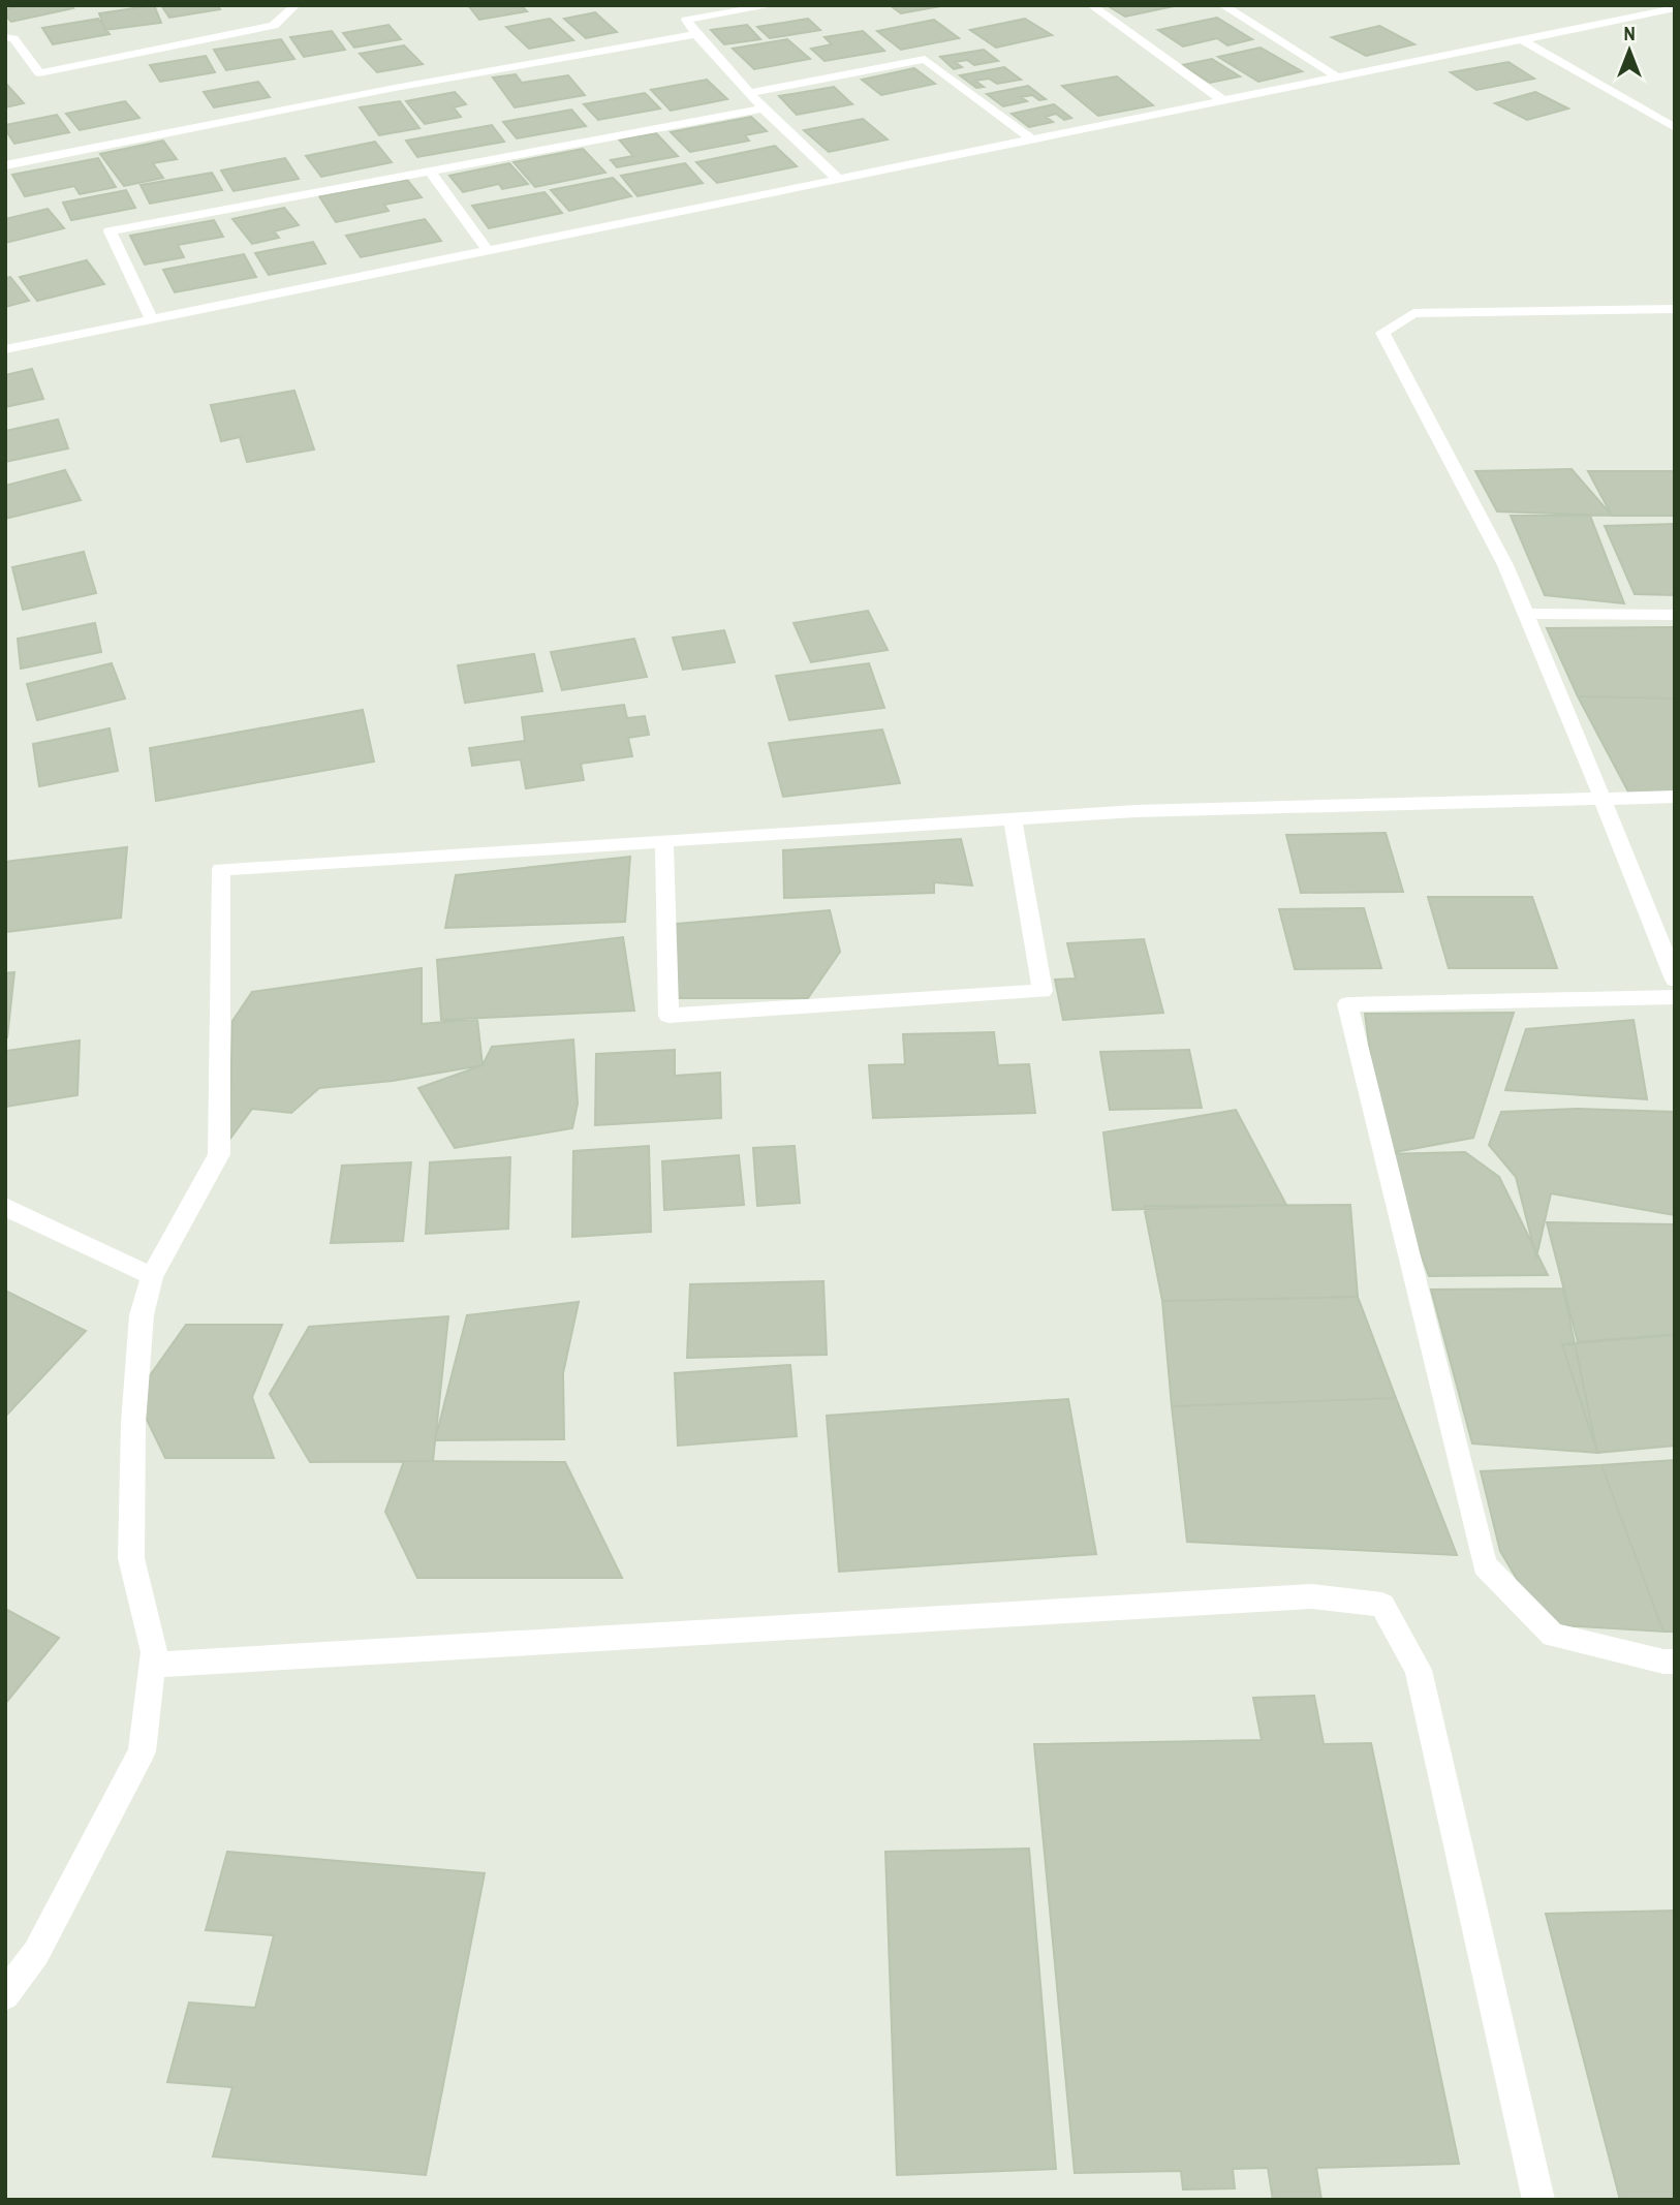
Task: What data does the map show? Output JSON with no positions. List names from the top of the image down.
{
  "north": "top"
}
